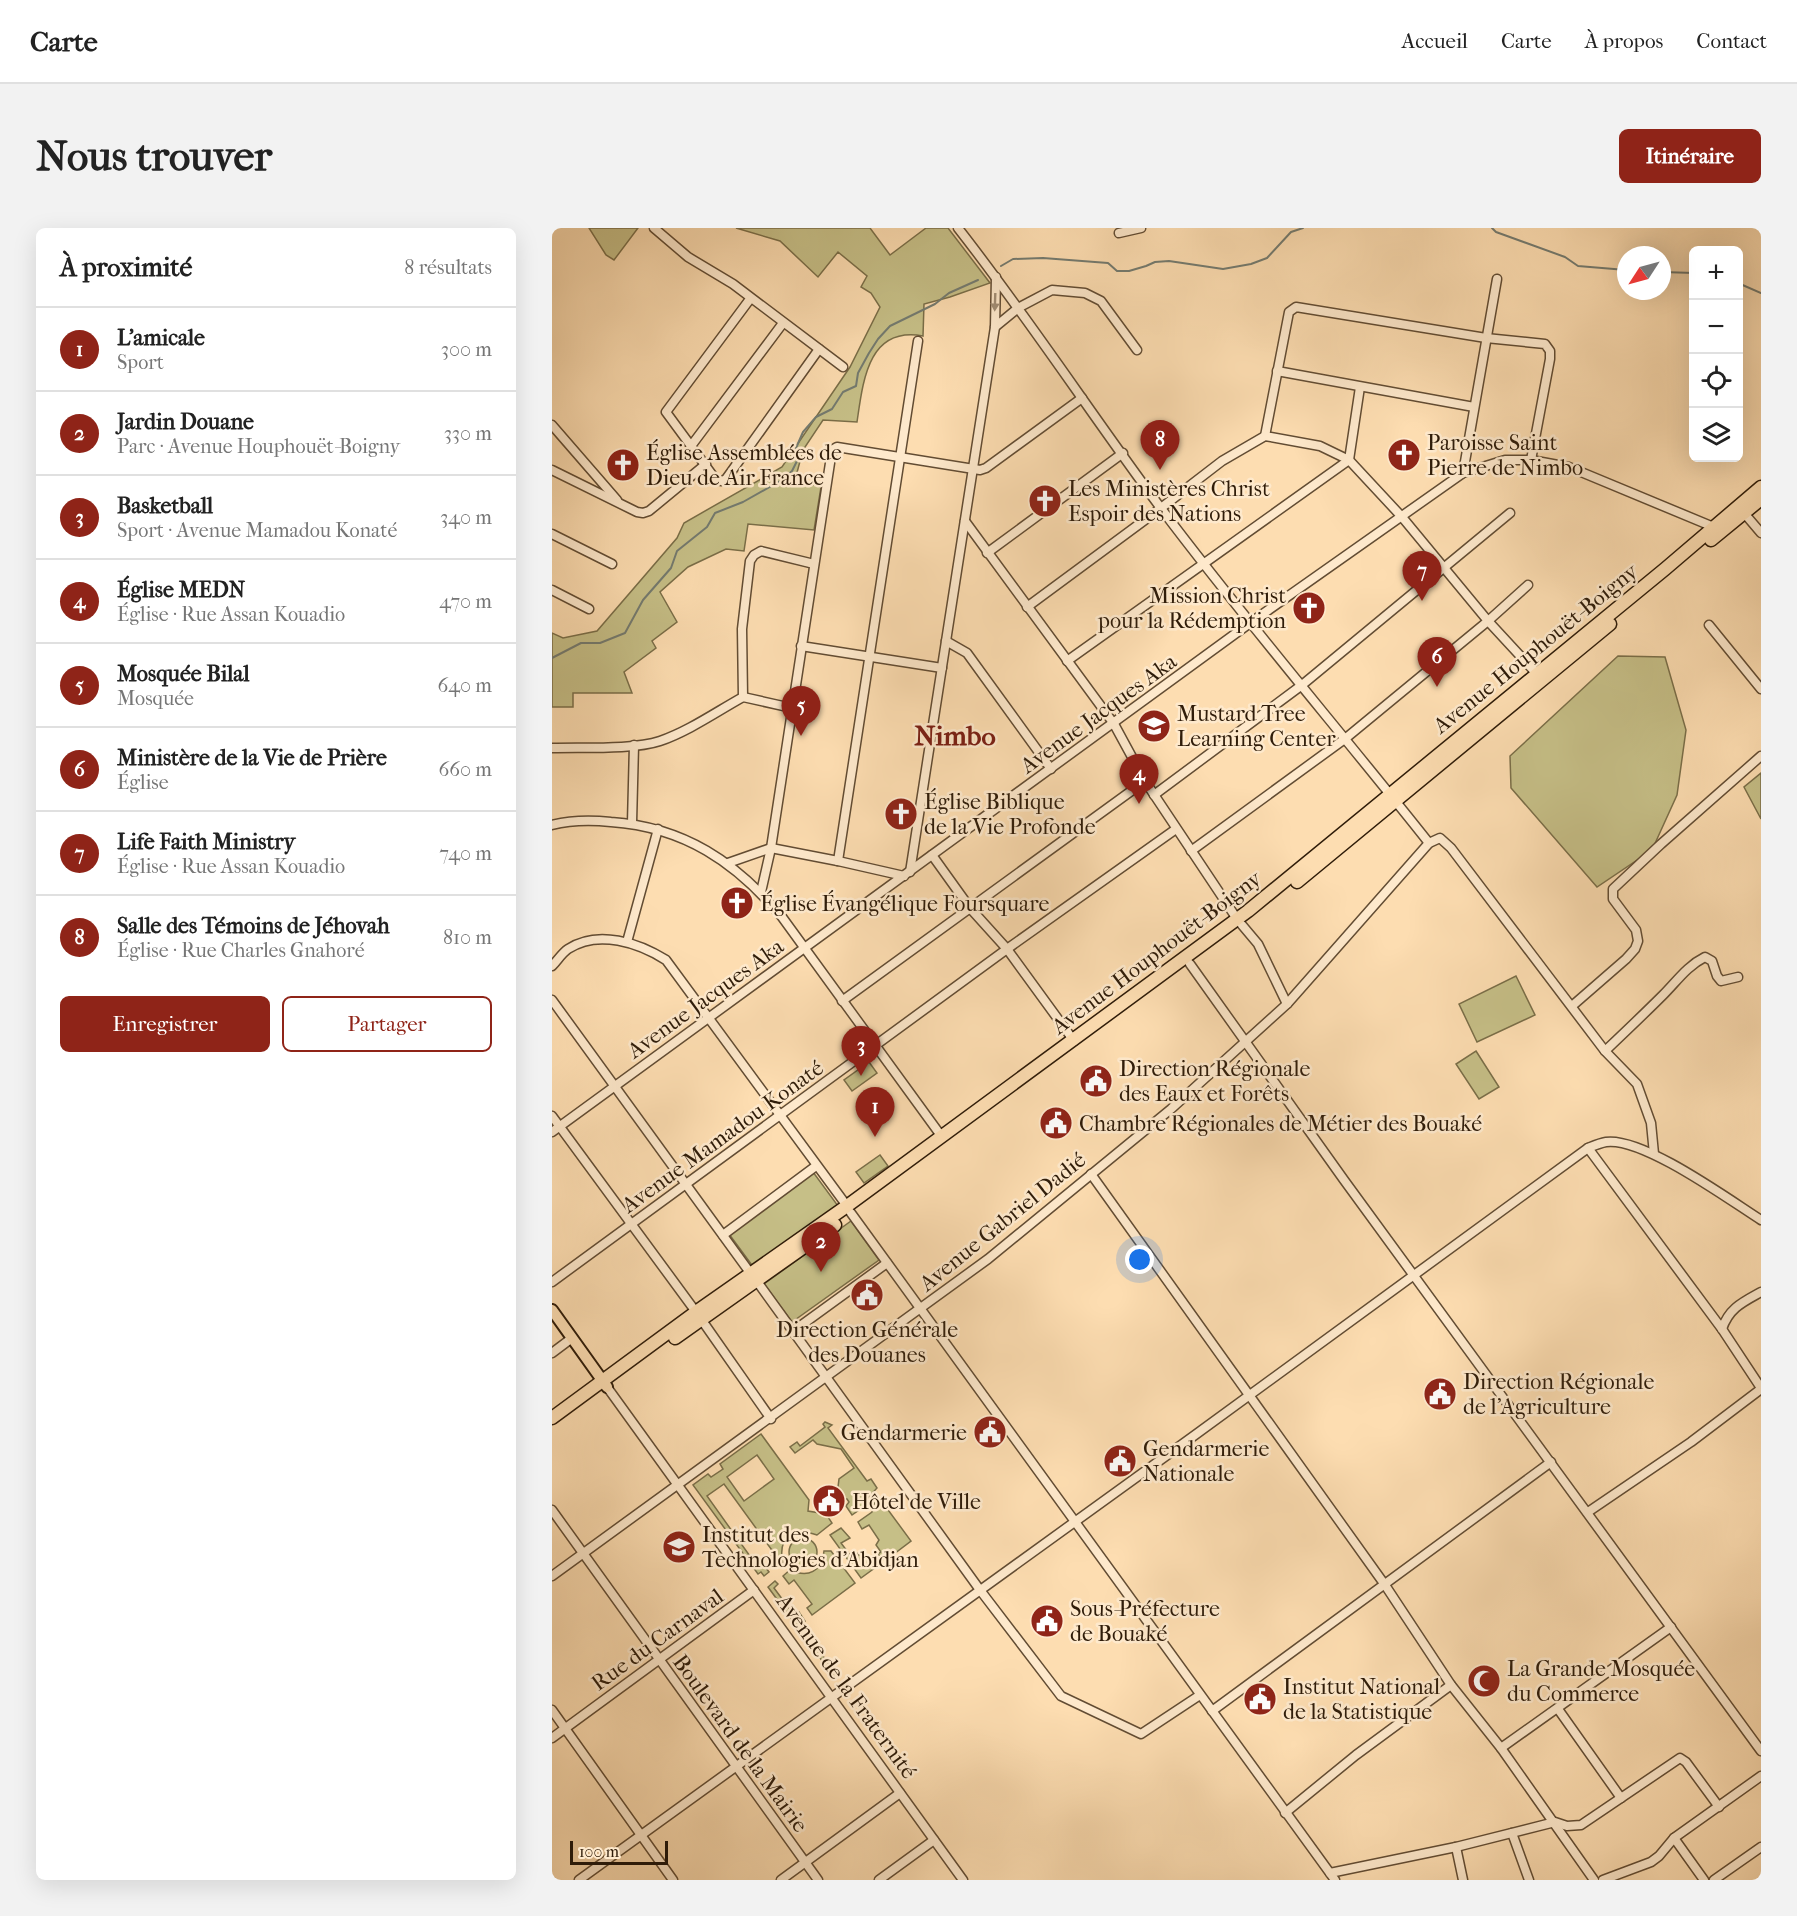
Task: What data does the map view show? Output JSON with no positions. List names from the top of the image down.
{
  "streets": {
    "highway": ["Avenue Houphouët-Boigny"],
    "main road": ["Avenue de la Fraternité"],
    "street": [
      "Avenue Jacques Aka",
      "Avenue Mamadou Konaté",
      "Avenue Gabriel Dadié",
      "Rue du Carnaval",
      "Boulevard de la Mairie"
    ]
  },
  "crossings": [
    ["Avenue Houphouët-Boigny", "Avenue Jacques Aka"],
    ["Avenue Houphouët-Boigny", "Avenue de la Fraternité"],
    ["Avenue Gabriel Dadié", "Avenue de la Fraternité"],
    ["Avenue Gabriel Dadié", "Boulevard de la Mairie"],
    ["Rue du Carnaval", "Avenue de la Fraternité"],
    ["Rue du Carnaval", "Boulevard de la Mairie"]
  ],
  "districts": ["Nimbo"],
  "places": {
    "church": [
      "Paroisse Saint Pierre de Nimbo",
      "Église Assemblées de Dieu de Air France",
      "Les Ministères Christ Espoir des Nations",
      "Mission Christ pour la Rédemption",
      "Église Biblique de la Vie Profonde",
      "Église Évangélique Foursquare"
    ],
    "school or university": ["Mustard Tree Learning Center", "Institut des Technologies d'Abidjan"],
    "public building": [
      "Direction Régionale des Eaux et Forêts",
      "Chambre Régionales de Métier des Bouaké",
      "Direction Générale des Douanes",
      "Direction Régionale de l'Agriculture",
      "Gendarmerie",
      "Gendarmerie Nationale",
      "Hôtel de Ville",
      "Sous-Préfecture de Bouaké",
      "Institut National de la Statistique"
    ],
    "mosque": ["La Grande Mosquée du Commerce"]
  },
  "scale_bar": "100 m",
  "north": "bottom left",
  "page": {
    "header": "Carte",
    "nav": [
      "Accueil",
      "Carte",
      "À propos",
      "Contact"
    ],
    "buttons": [
      "Itinéraire",
      ["Enregistrer", "Partager"]
    ],
    "title": "Nous trouver",
    "heading": ["À proximité", "8 résultats"],
    "map_buttons": ["+", "−"],
    "list": [
      {
        "mark": "1",
        "name": "L'amicale",
        "note": "Sport",
        "value": "300 m"
      },
      {
        "mark": "2",
        "name": "Jardin Douane",
        "note": "Parc · Avenue Houphouët-Boigny",
        "value": "330 m"
      },
      {
        "mark": "3",
        "name": "Basketball",
        "note": "Sport · Avenue Mamadou Konaté",
        "value": "340 m"
      },
      {
        "mark": "4",
        "name": "Église MEDN",
        "note": "Église · Rue Assan Kouadio",
        "value": "470 m"
      },
      {
        "mark": "5",
        "name": "Mosquée Bilal",
        "note": "Mosquée",
        "value": "640 m"
      },
      {
        "mark": "6",
        "name": "Ministère de la Vie de Prière",
        "note": "Église",
        "value": "660 m"
      },
      {
        "mark": "7",
        "name": "Life Faith Ministry",
        "note": "Église · Rue Assan Kouadio",
        "value": "740 m"
      },
      {
        "mark": "8",
        "name": "Salle des Témoins de Jéhovah",
        "note": "Église · Rue Charles Gnahoré",
        "value": "810 m"
      }
    ],
    "pins": [
      "8",
      "7",
      "6",
      "5",
      "4",
      "3",
      "1",
      "2"
    ],
    "scale": "100 m"
  }
}
